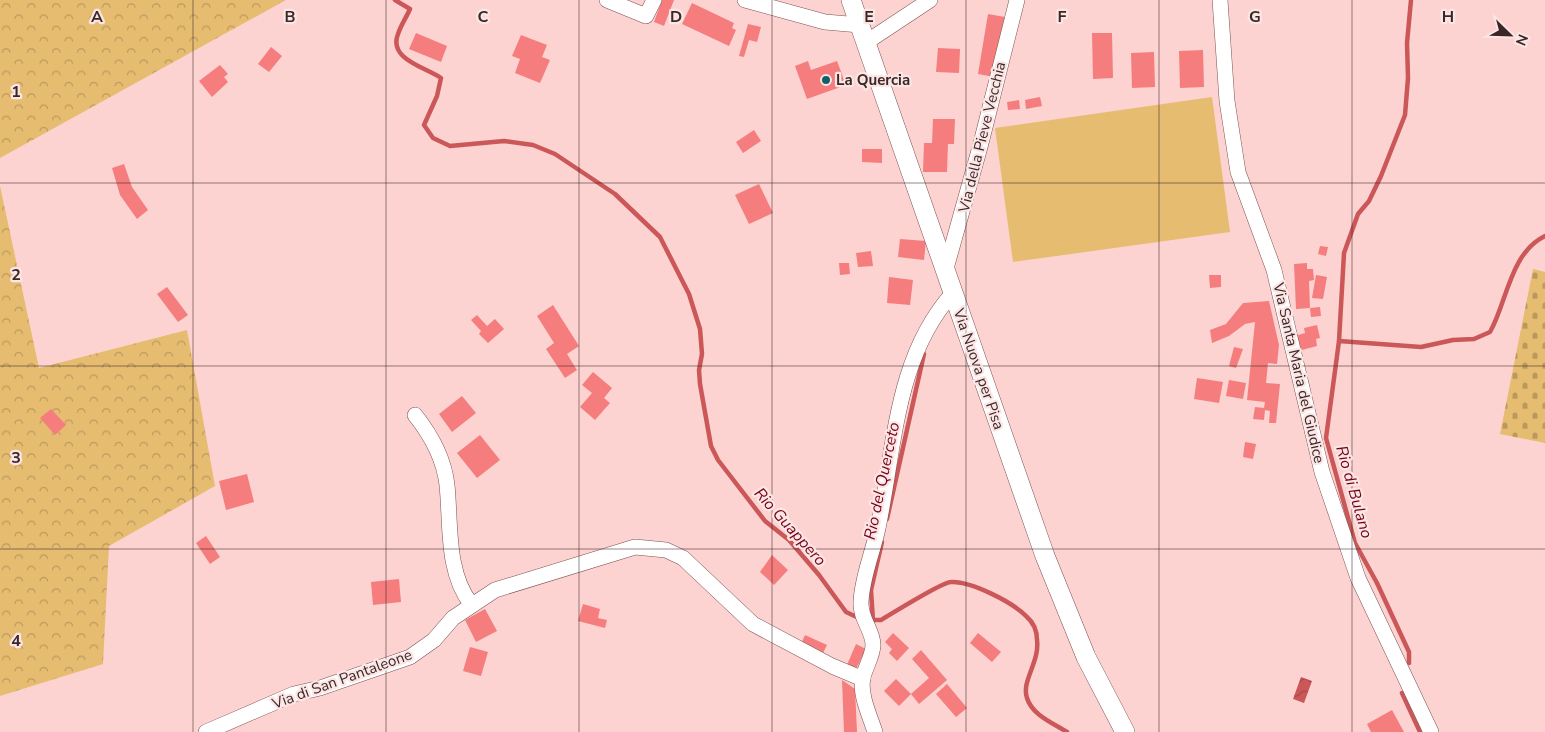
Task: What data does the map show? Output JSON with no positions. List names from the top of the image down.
{
  "streets": {
    "main road": ["Via Nuova per Pisa"],
    "street": ["Via della Pieve Vecchia", "Via Santa Maria del Giudice", "Via di San Pantaleone"]
  },
  "crossings": [
    ["Via della Pieve Vecchia", "Via Nuova per Pisa"]
  ],
  "water": ["Rio del Querceto", "Rio di Bulano", "Rio Guappero"],
  "places": ["La Quercia"],
  "north": "bottom right",
  "grid": {
    "columns": [
      "A",
      "B",
      "C",
      "D",
      "E",
      "F",
      "G",
      "H"
    ],
    "rows": [
      "1",
      "2",
      "3",
      "4"
    ]
  }
}
